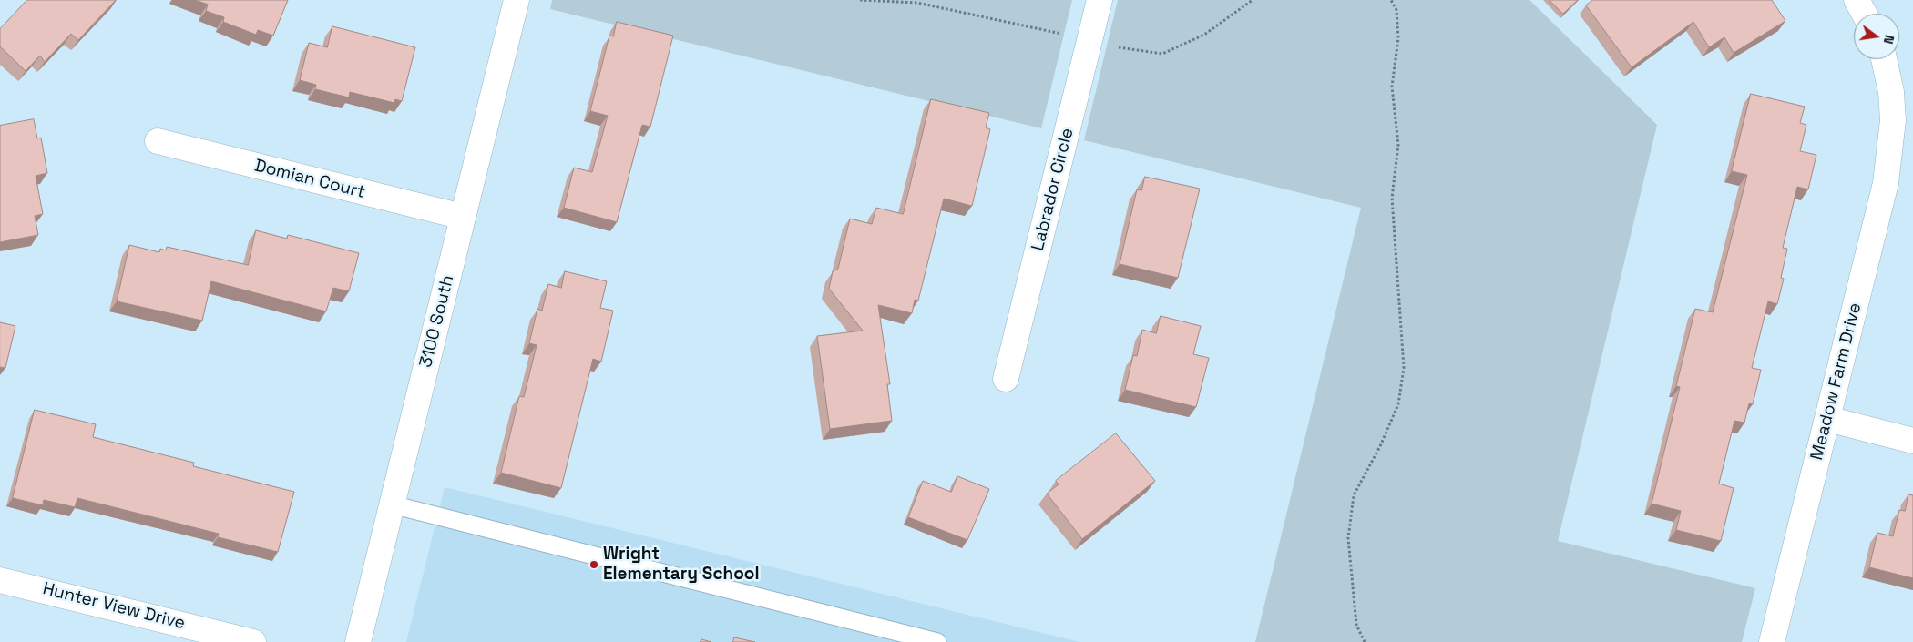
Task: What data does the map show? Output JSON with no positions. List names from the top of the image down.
{
  "streets": {
    "street": [
      "Domian Court",
      "Labrador Circle",
      "3100 South",
      "Meadow Farm Drive",
      "Hunter View Drive"
    ]
  },
  "crossings": [
    ["Domian Court", "3100 South"]
  ],
  "places": ["Wright Elementary School"],
  "north": "right"
}
